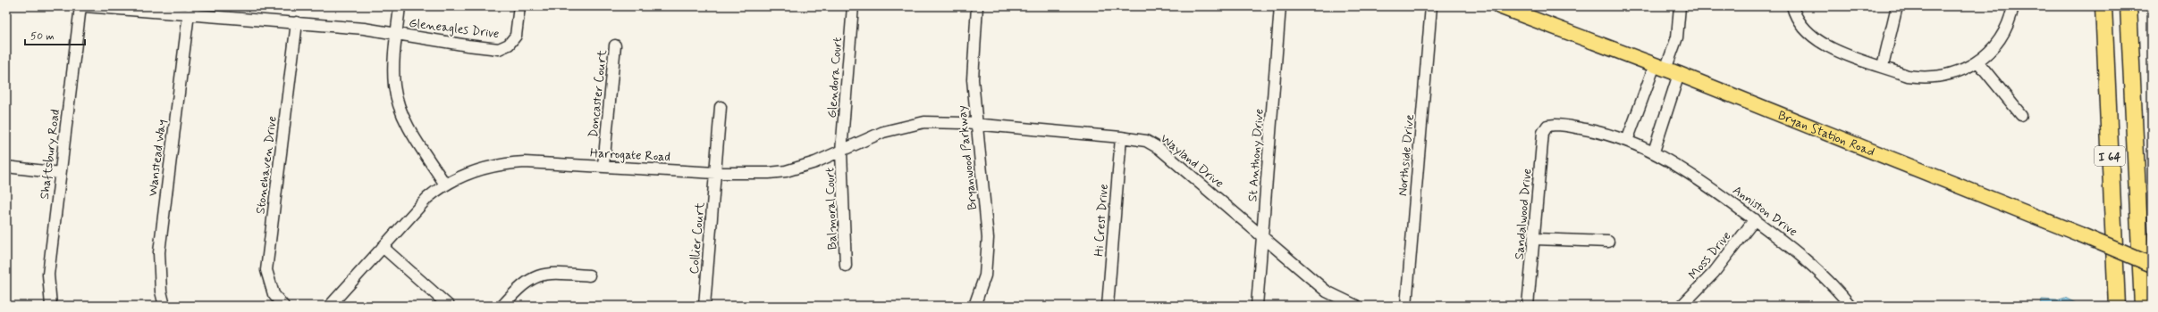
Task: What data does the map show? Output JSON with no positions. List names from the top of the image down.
{
  "streets": {
    "highway": ["I 64"],
    "main road": ["Bryan Station Road"],
    "street": [
      "Gleneagles Drive",
      "Glendora Court",
      "Doncaster Court",
      "Shaftsbury Road",
      "Harrogate Road",
      "St Anthony Drive",
      "Northside Drive",
      "Wanstead Way",
      "Bryanwood Parkway",
      "Wayland Drive",
      "Stonehaven Drive",
      "Balmoral Court",
      "Anniston Drive",
      "Sandalwood Drive",
      "Hi Crest Drive",
      "Collier Court",
      "Moss Drive"
    ]
  },
  "crossings": [
    ["Gleneagles Drive", "Wanstead Way"],
    ["Gleneagles Drive", "Stonehaven Drive"],
    ["Glendora Court", "Harrogate Road"],
    ["Glendora Court", "Balmoral Court"],
    ["Doncaster Court", "Harrogate Road"],
    ["Harrogate Road", "Bryanwood Parkway"],
    ["Harrogate Road", "Wayland Drive"],
    ["Harrogate Road", "Balmoral Court"],
    ["Harrogate Road", "Collier Court"],
    ["St Anthony Drive", "Wayland Drive"],
    ["Bryanwood Parkway", "Wayland Drive"],
    ["Wayland Drive", "Hi Crest Drive"],
    ["Anniston Drive", "Sandalwood Drive"],
    ["Anniston Drive", "Moss Drive"]
  ],
  "scale_bar": "50 m"
}
